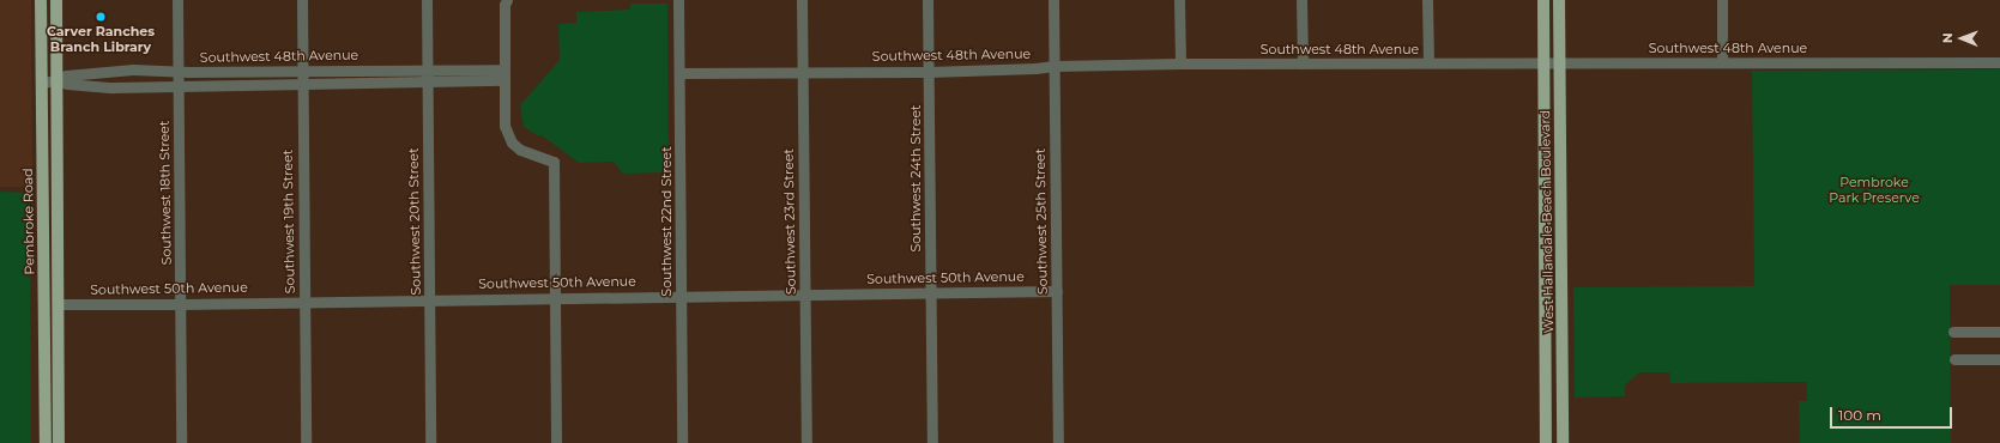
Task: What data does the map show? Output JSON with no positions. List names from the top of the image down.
{
  "streets": {
    "main road": ["Pembroke Road", "West Hallandale Beach Boulevard"],
    "street": [
      "Southwest 48th Avenue",
      "Southwest 24th Street",
      "Southwest 18th Street",
      "Southwest 19th Street",
      "Southwest 20th Street",
      "Southwest 22nd Street",
      "Southwest 23rd Street",
      "Southwest 25th Street",
      "Southwest 50th Avenue"
    ]
  },
  "crossings": [
    ["Southwest 48th Avenue", "Southwest 24th Street"],
    ["Southwest 48th Avenue", "Southwest 18th Street"],
    ["Southwest 48th Avenue", "Pembroke Road"],
    ["Southwest 48th Avenue", "Southwest 19th Street"],
    ["Southwest 48th Avenue", "Southwest 20th Street"],
    ["Southwest 48th Avenue", "Southwest 22nd Street"],
    ["Southwest 48th Avenue", "Southwest 23rd Street"],
    ["Southwest 48th Avenue", "Southwest 25th Street"],
    ["Southwest 48th Avenue", "West Hallandale Beach Boulevard"],
    ["Southwest 24th Street", "Southwest 50th Avenue"],
    ["Southwest 18th Street", "Southwest 50th Avenue"],
    ["Southwest 19th Street", "Southwest 50th Avenue"],
    ["Southwest 20th Street", "Southwest 50th Avenue"],
    ["Southwest 22nd Street", "Southwest 50th Avenue"],
    ["Southwest 23rd Street", "Southwest 50th Avenue"],
    ["Southwest 25th Street", "Southwest 50th Avenue"]
  ],
  "parks": ["Pembroke Park Preserve"],
  "places": ["Carver Ranches Branch Library"],
  "scale_bar": "100 m",
  "north": "left"
}
